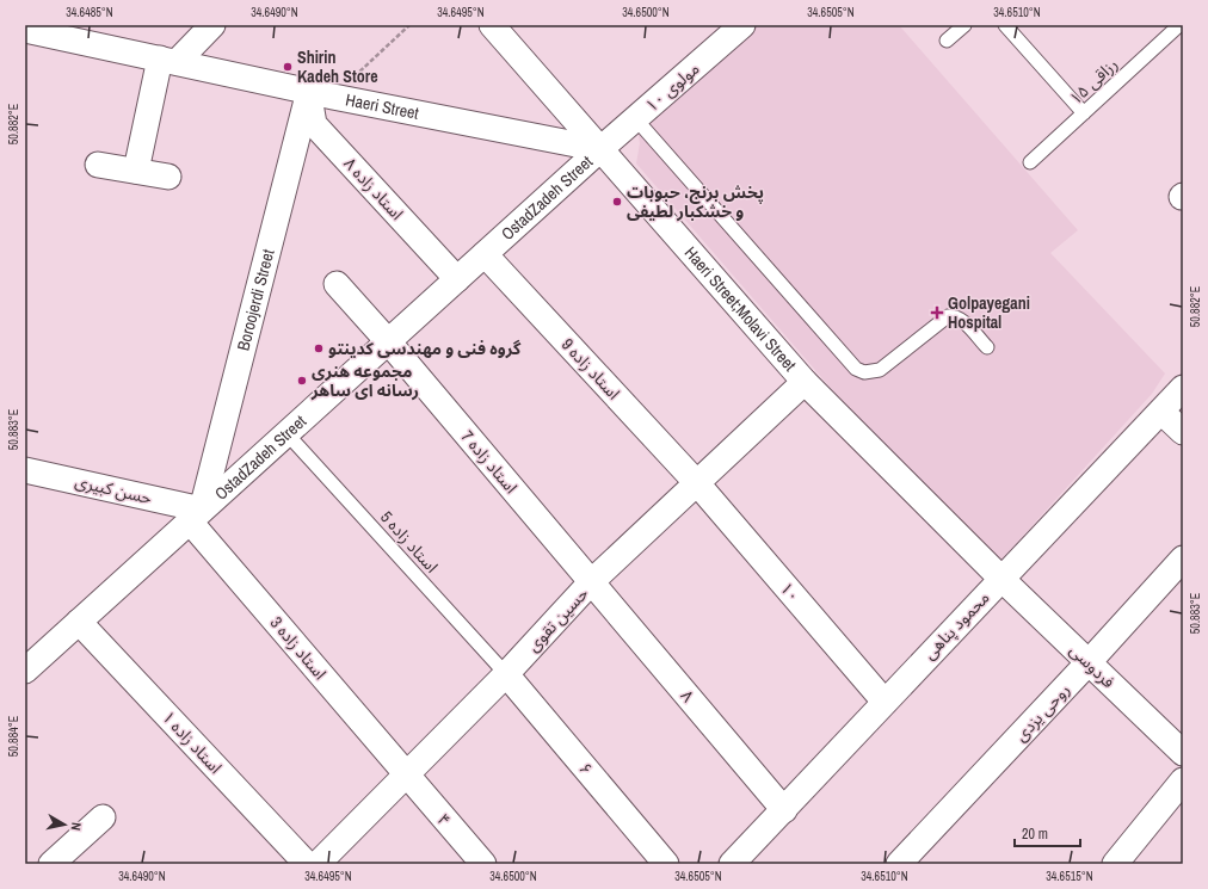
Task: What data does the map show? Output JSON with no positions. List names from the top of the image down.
{
  "streets": {
    "street": [
      "مولوی ۱۰",
      "Haeri Street",
      "استاد زاده ۸",
      "OstadZadeh Street",
      "Boroojerdi Street",
      "Haeri Street;Molavi Street",
      "استاد زاده 9",
      "استاد زاده 7",
      "حسن کبیری",
      "۱۰",
      "حسین تقوی",
      "محمود پناهی",
      "استاد زاده 3",
      "فردوسی",
      "۸",
      "روحی یزدی",
      "استاد زاده ۱",
      "۶",
      "۴"
    ],
    "lane": ["رزاقی ۱۵", "استاد زاده 5"]
  },
  "crossings": [
    ["مولوی ۱۰", "Haeri Street"],
    ["مولوی ۱۰", "OstadZadeh Street"],
    ["مولوی ۱۰", "Haeri Street;Molavi Street"],
    ["Haeri Street", "استاد زاده ۸"],
    ["Haeri Street", "OstadZadeh Street"],
    ["Haeri Street", "Boroojerdi Street"],
    ["Haeri Street", "Haeri Street;Molavi Street"],
    ["استاد زاده ۸", "OstadZadeh Street"],
    ["استاد زاده ۸", "Boroojerdi Street"],
    ["OstadZadeh Street", "Boroojerdi Street"],
    ["OstadZadeh Street", "Haeri Street;Molavi Street"],
    ["OstadZadeh Street", "استاد زاده 9"],
    ["OstadZadeh Street", "استاد زاده 7"],
    ["OstadZadeh Street", "حسن کبیری"],
    ["OstadZadeh Street", "استاد زاده 5"],
    ["OstadZadeh Street", "استاد زاده 3"],
    ["OstadZadeh Street", "استاد زاده ۱"],
    ["Boroojerdi Street", "حسن کبیری"],
    ["Boroojerdi Street", "استاد زاده 3"],
    ["Haeri Street;Molavi Street", "حسین تقوی"],
    ["Haeri Street;Molavi Street", "محمود پناهی"],
    ["Haeri Street;Molavi Street", "فردوسی"],
    ["استاد زاده 9", "۱۰"],
    ["استاد زاده 9", "حسین تقوی"],
    ["استاد زاده 7", "حسین تقوی"],
    ["استاد زاده 7", "۸"],
    ["حسن کبیری", "استاد زاده 3"],
    ["استاد زاده 5", "حسین تقوی"],
    ["استاد زاده 5", "۶"],
    ["۱۰", "حسین تقوی"],
    ["۱۰", "محمود پناهی"],
    ["حسین تقوی", "استاد زاده 3"],
    ["حسین تقوی", "۸"],
    ["حسین تقوی", "۶"],
    ["حسین تقوی", "۴"],
    ["محمود پناهی", "فردوسی"],
    ["محمود پناهی", "۸"],
    ["استاد زاده 3", "۴"],
    ["فردوسی", "روحی یزدی"]
  ],
  "places": {
    "other": [
      "Shirin Kadeh Store",
      "پخش برنج، حبوبات و خشکبار لطیفی",
      "گروه فنی و مهندسی کدینتو",
      "مجموعه هنری رسانه ای ساهر"
    ],
    "health": ["Golpayegani Hospital"]
  },
  "scale_bar": "20 m",
  "north": "right",
  "coordinates": [
    "34.6485°N",
    "34.6490°N",
    "34.6495°N",
    "34.6500°N",
    "34.6505°N",
    "34.6510°N",
    "50.882°E",
    "50.883°E",
    "50.884°E",
    "34.6515°N"
  ]
}
